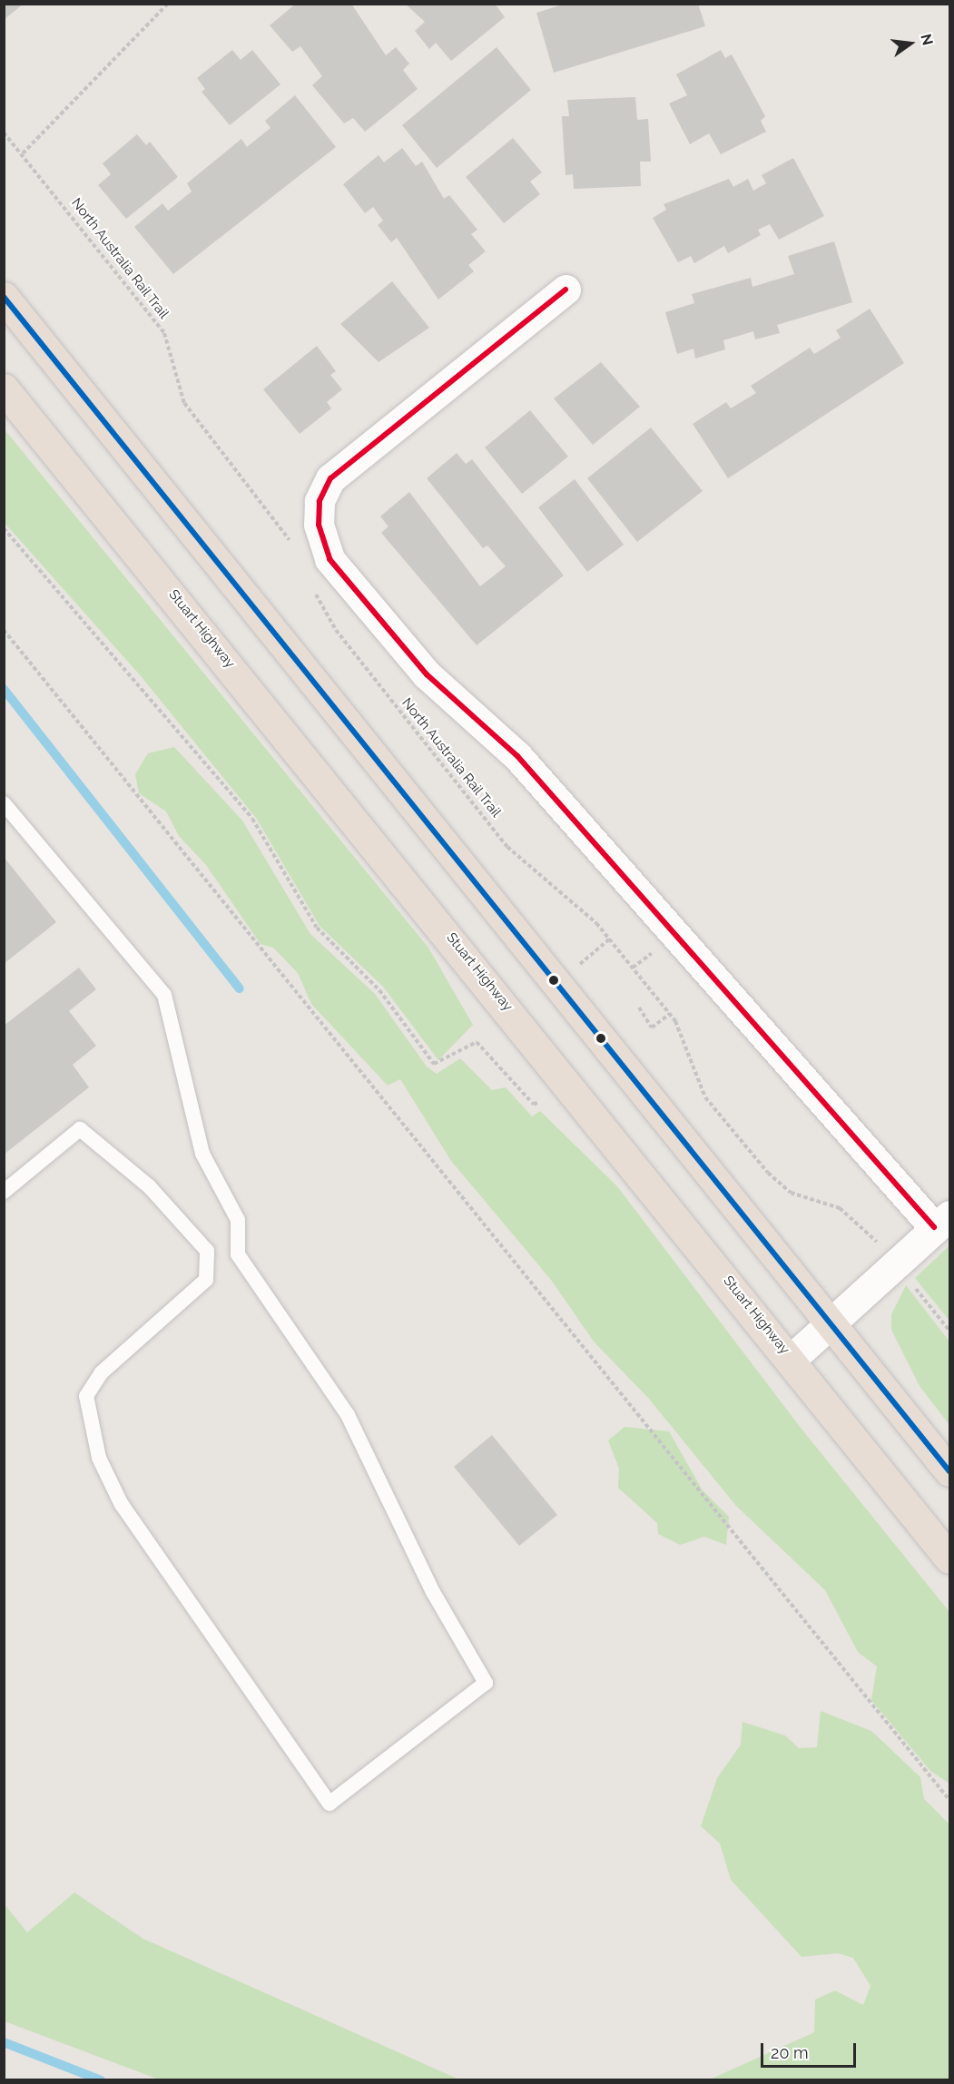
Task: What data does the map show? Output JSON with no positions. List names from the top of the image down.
{
  "streets": {
    "highway": ["Stuart Highway"],
    "path": ["North Australia Rail Trail"]
  },
  "scale_bar": "20 m",
  "north": "right"
}
